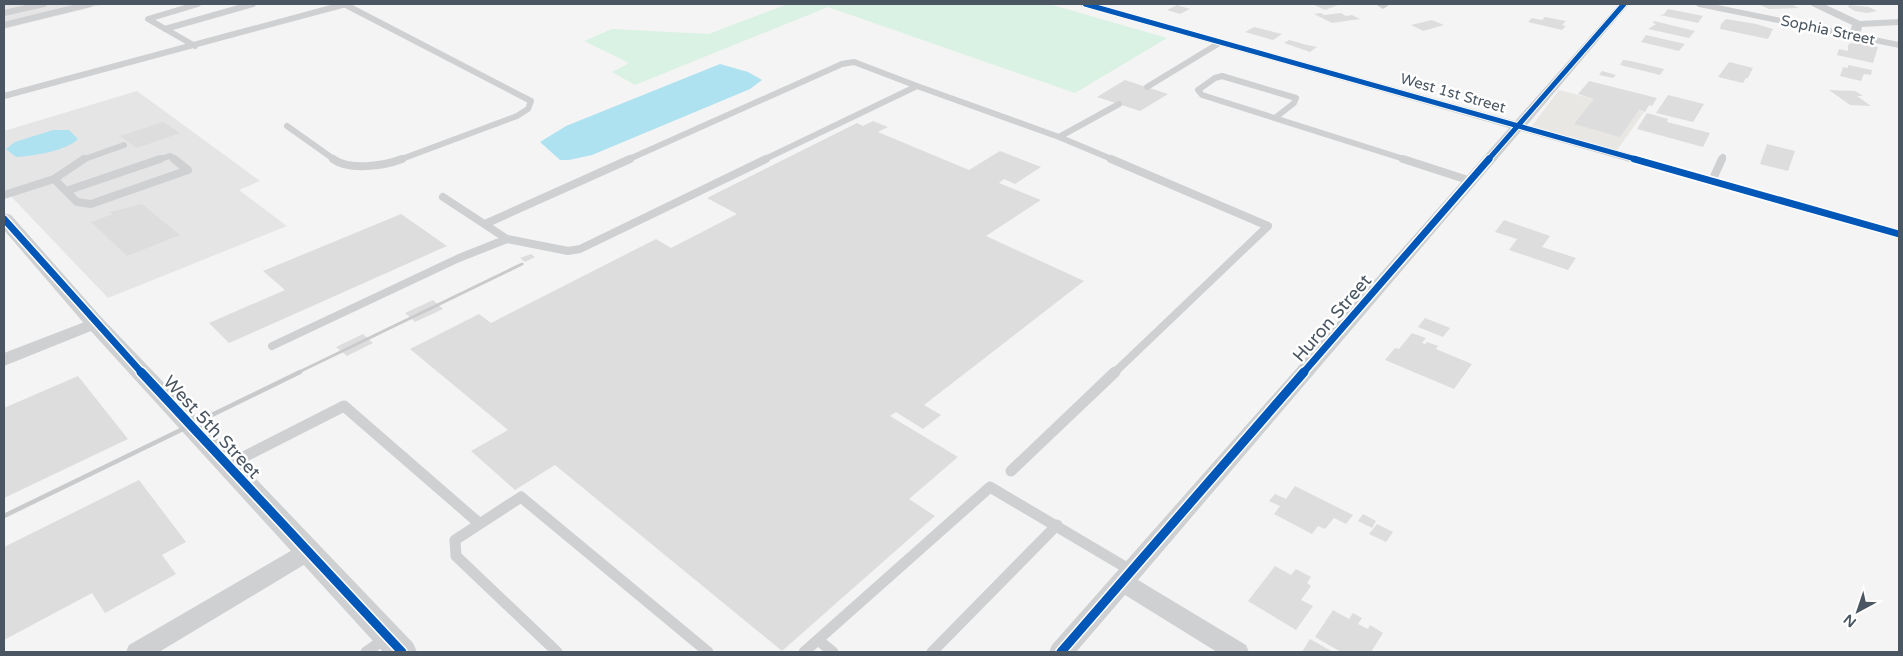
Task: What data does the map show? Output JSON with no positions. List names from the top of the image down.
{
  "streets": {
    "street": [
      "Sophia Street",
      "West 1st Street",
      "Huron Street",
      "West 5th Street"
    ]
  },
  "crossings": [
    ["West 1st Street", "Huron Street"]
  ],
  "north": "bottom left"
}
